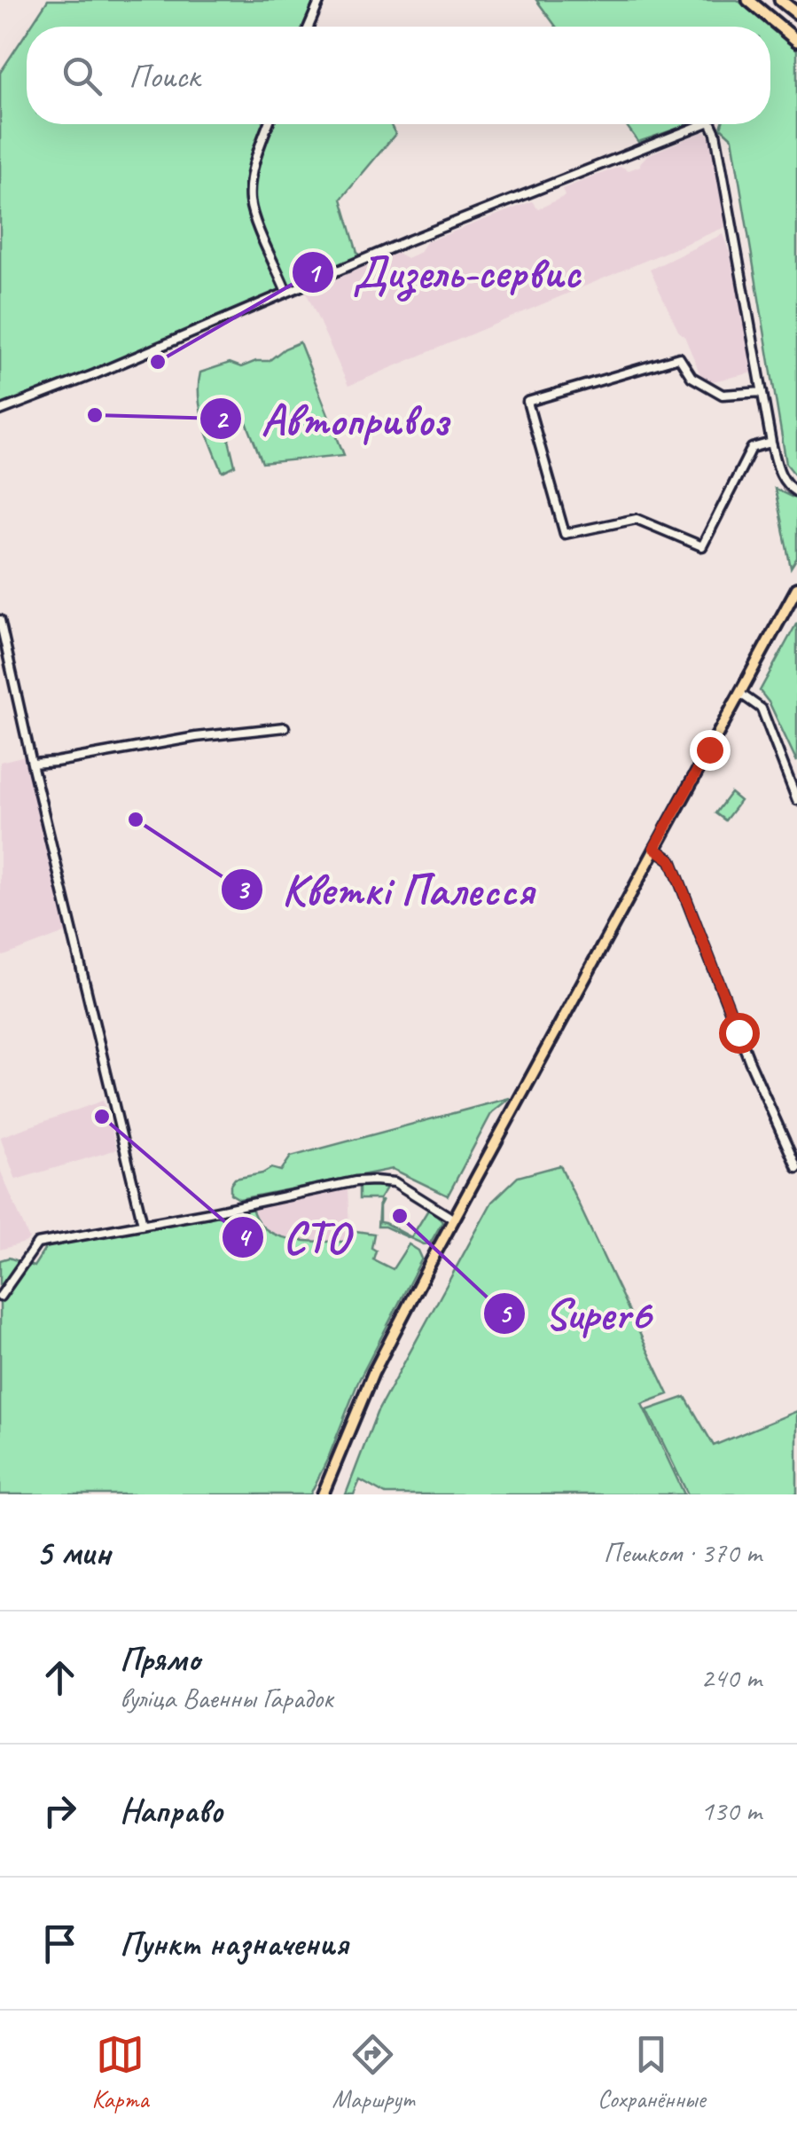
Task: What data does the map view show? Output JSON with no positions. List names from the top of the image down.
{
  "places": [
    "Дизель-сервис",
    "Автопривоз",
    "Кветкі Палесся",
    "СТО",
    "Super6"
  ],
  "page": {
    "search": "Поиск",
    "heading": ["5 мин", "Пешком · 370 m"],
    "list": [
      ["Прямо", "вуліца Ваенны Гарадок", "240 m"],
      ["Направо", "130 m"],
      "Пункт назначения"
    ],
    "nav": ["Карта", "Маршрут", "Сохранённые"]
  }
}
